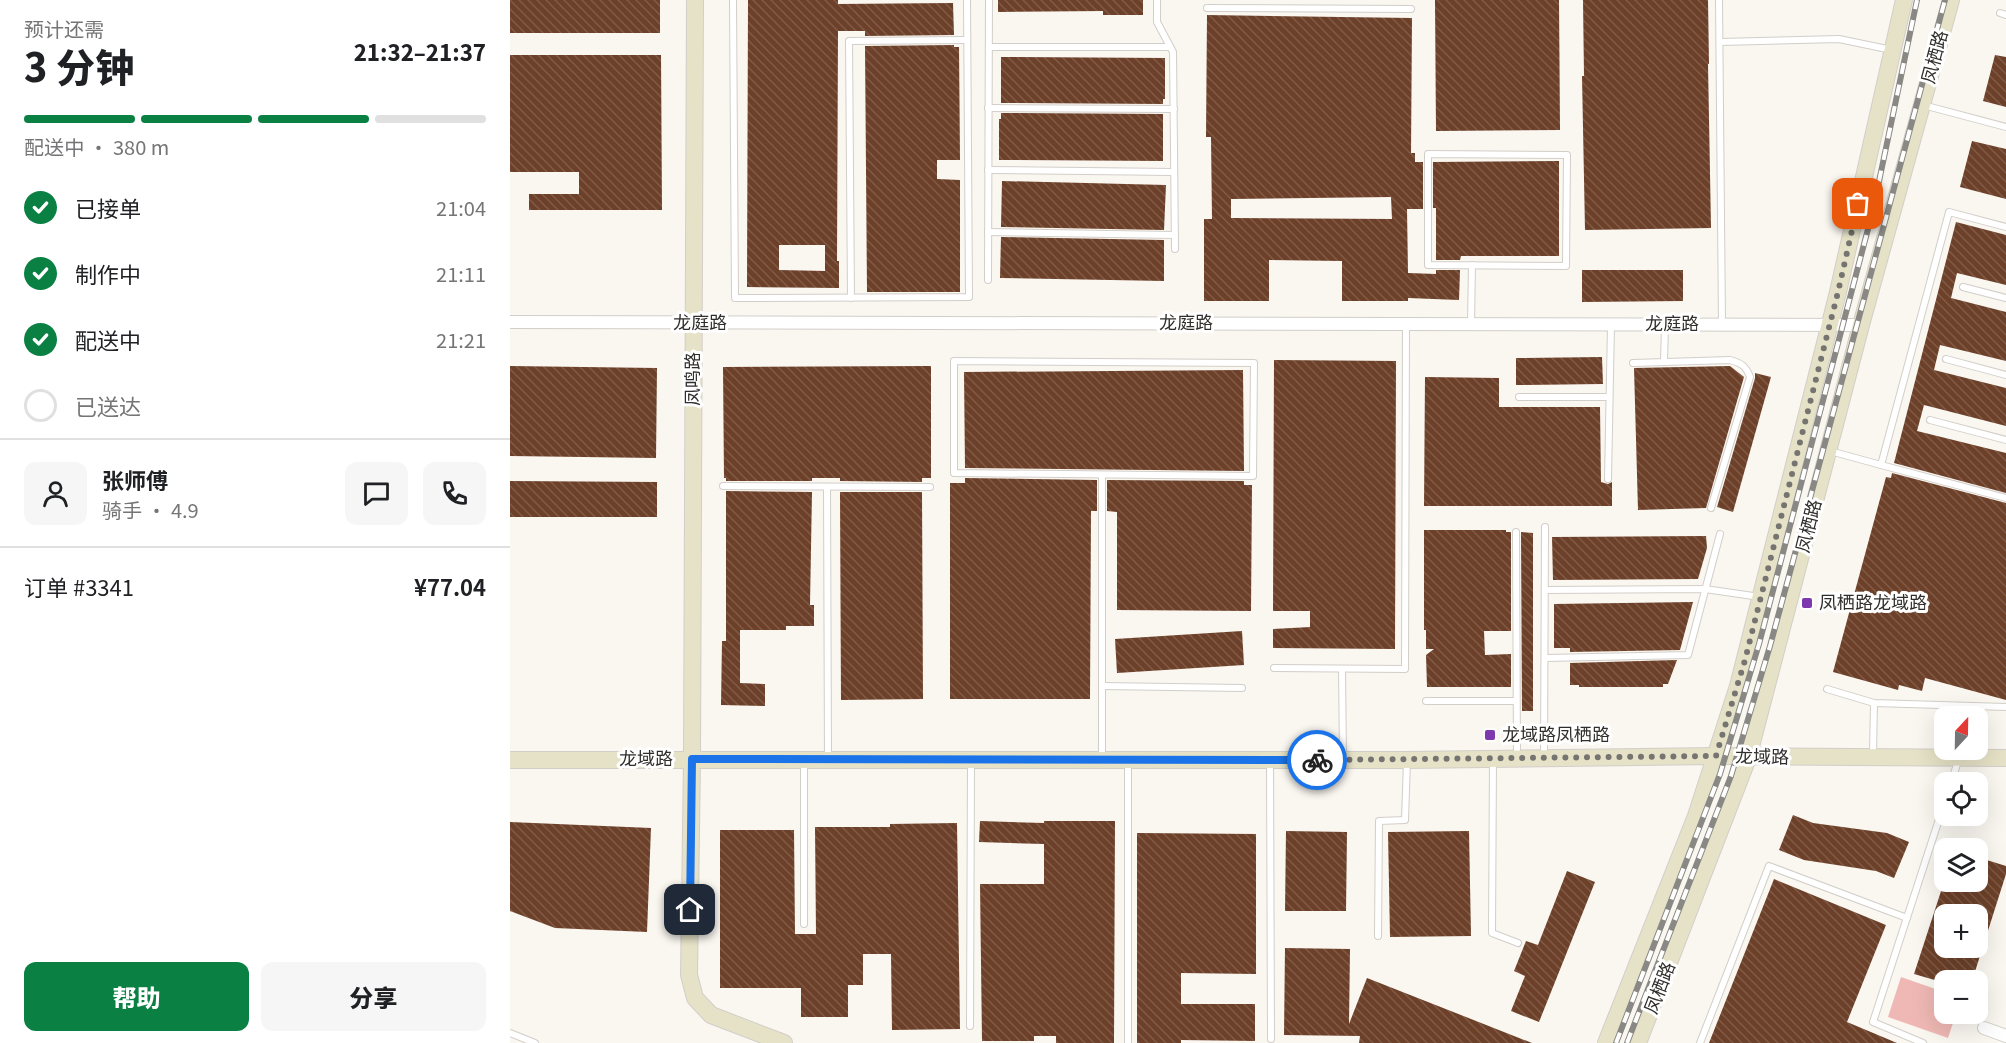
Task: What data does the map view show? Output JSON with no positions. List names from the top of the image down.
{
  "streets": {
    "street": [
      "凤栖路",
      "龙庭路",
      "凤鸣路",
      "龙域路"
    ]
  },
  "crossings": [
    ["凤栖路", "龙庭路"],
    ["凤栖路", "龙域路"],
    ["龙庭路", "凤鸣路"],
    ["凤鸣路", "龙域路"]
  ],
  "places": {
    "transit": ["凤栖路龙域路", "龙域路凤栖路"]
  },
  "north": "top",
  "page": {
    "heading": ["3 分钟", "预计还需", "21:32–21:37"],
    "panel": [
      "张师傅",
      "骑手 · 4.9",
      "订单 #3341",
      "¥77.04"
    ],
    "bar": "配送中 · 380 m",
    "list": [
      ["已接单", "21:04"],
      ["制作中", "21:11"],
      ["配送中", "21:21"],
      "已送达"
    ],
    "map_buttons": ["+", "−"],
    "buttons": ["帮助", "分享"]
  }
}
